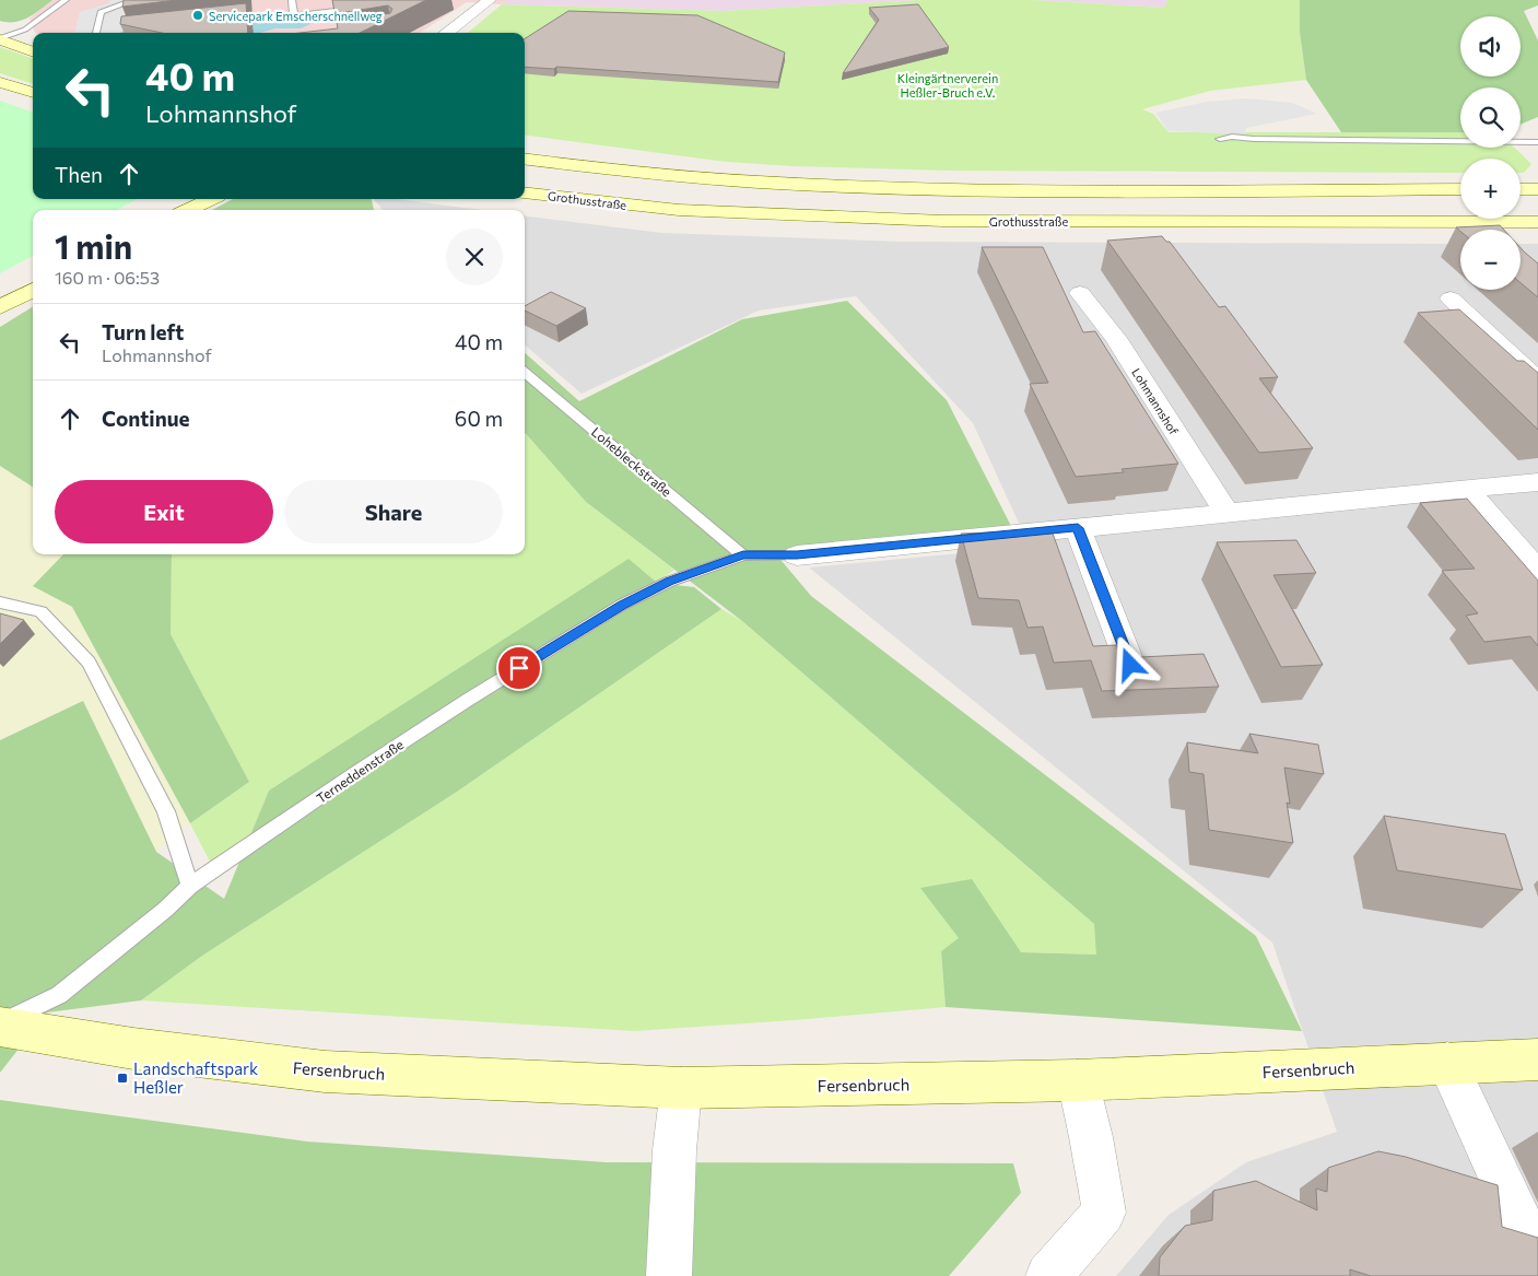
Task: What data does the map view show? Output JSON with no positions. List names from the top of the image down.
{
  "streets": {
    "main road": ["Grothusstraße", "Fersenbruch"],
    "street": ["Lohmannshof"],
    "lane": ["Lohebleckstraße", "Terneddenstraße"]
  },
  "crossings": [
    ["Lohebleckstraße", "Terneddenstraße"],
    ["Terneddenstraße", "Fersenbruch"]
  ],
  "parks": ["Kleingärtnerverein Heßler-Bruch e.V."],
  "places": {
    "other": ["Servicepark Emscherschnellweg"],
    "transit": ["Landschaftspark Heßler"]
  },
  "page": {
    "map_buttons": ["+", "−"],
    "turn": ["40 m", "Lohmannshof"],
    "then": "Then",
    "heading": ["1 min", "160 m · 06:53"],
    "list": [
      {
        "name": "Turn left",
        "note": "Lohmannshof",
        "value": "40 m"
      },
      {
        "name": "Continue",
        "value": "60 m"
      }
    ],
    "buttons": ["Exit", "Share"]
  }
}
